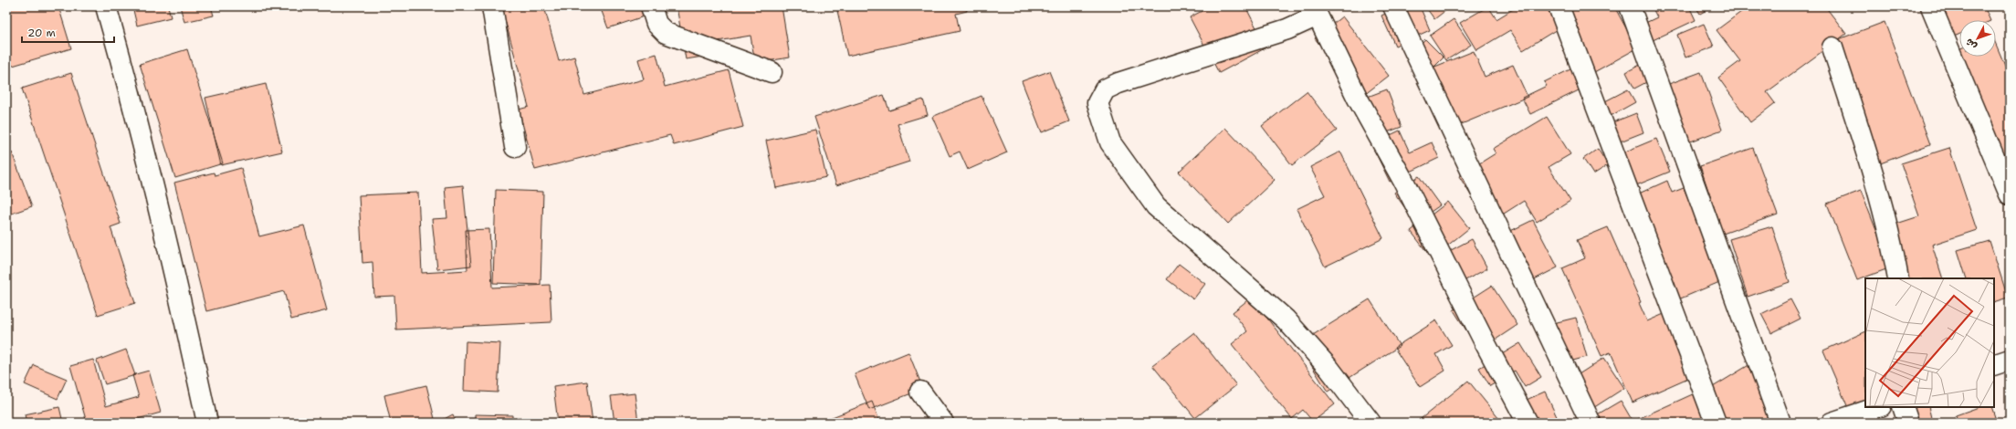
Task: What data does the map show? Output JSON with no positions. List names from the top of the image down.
{
  "scale_bar": "20 m",
  "north": "bottom left"
}
